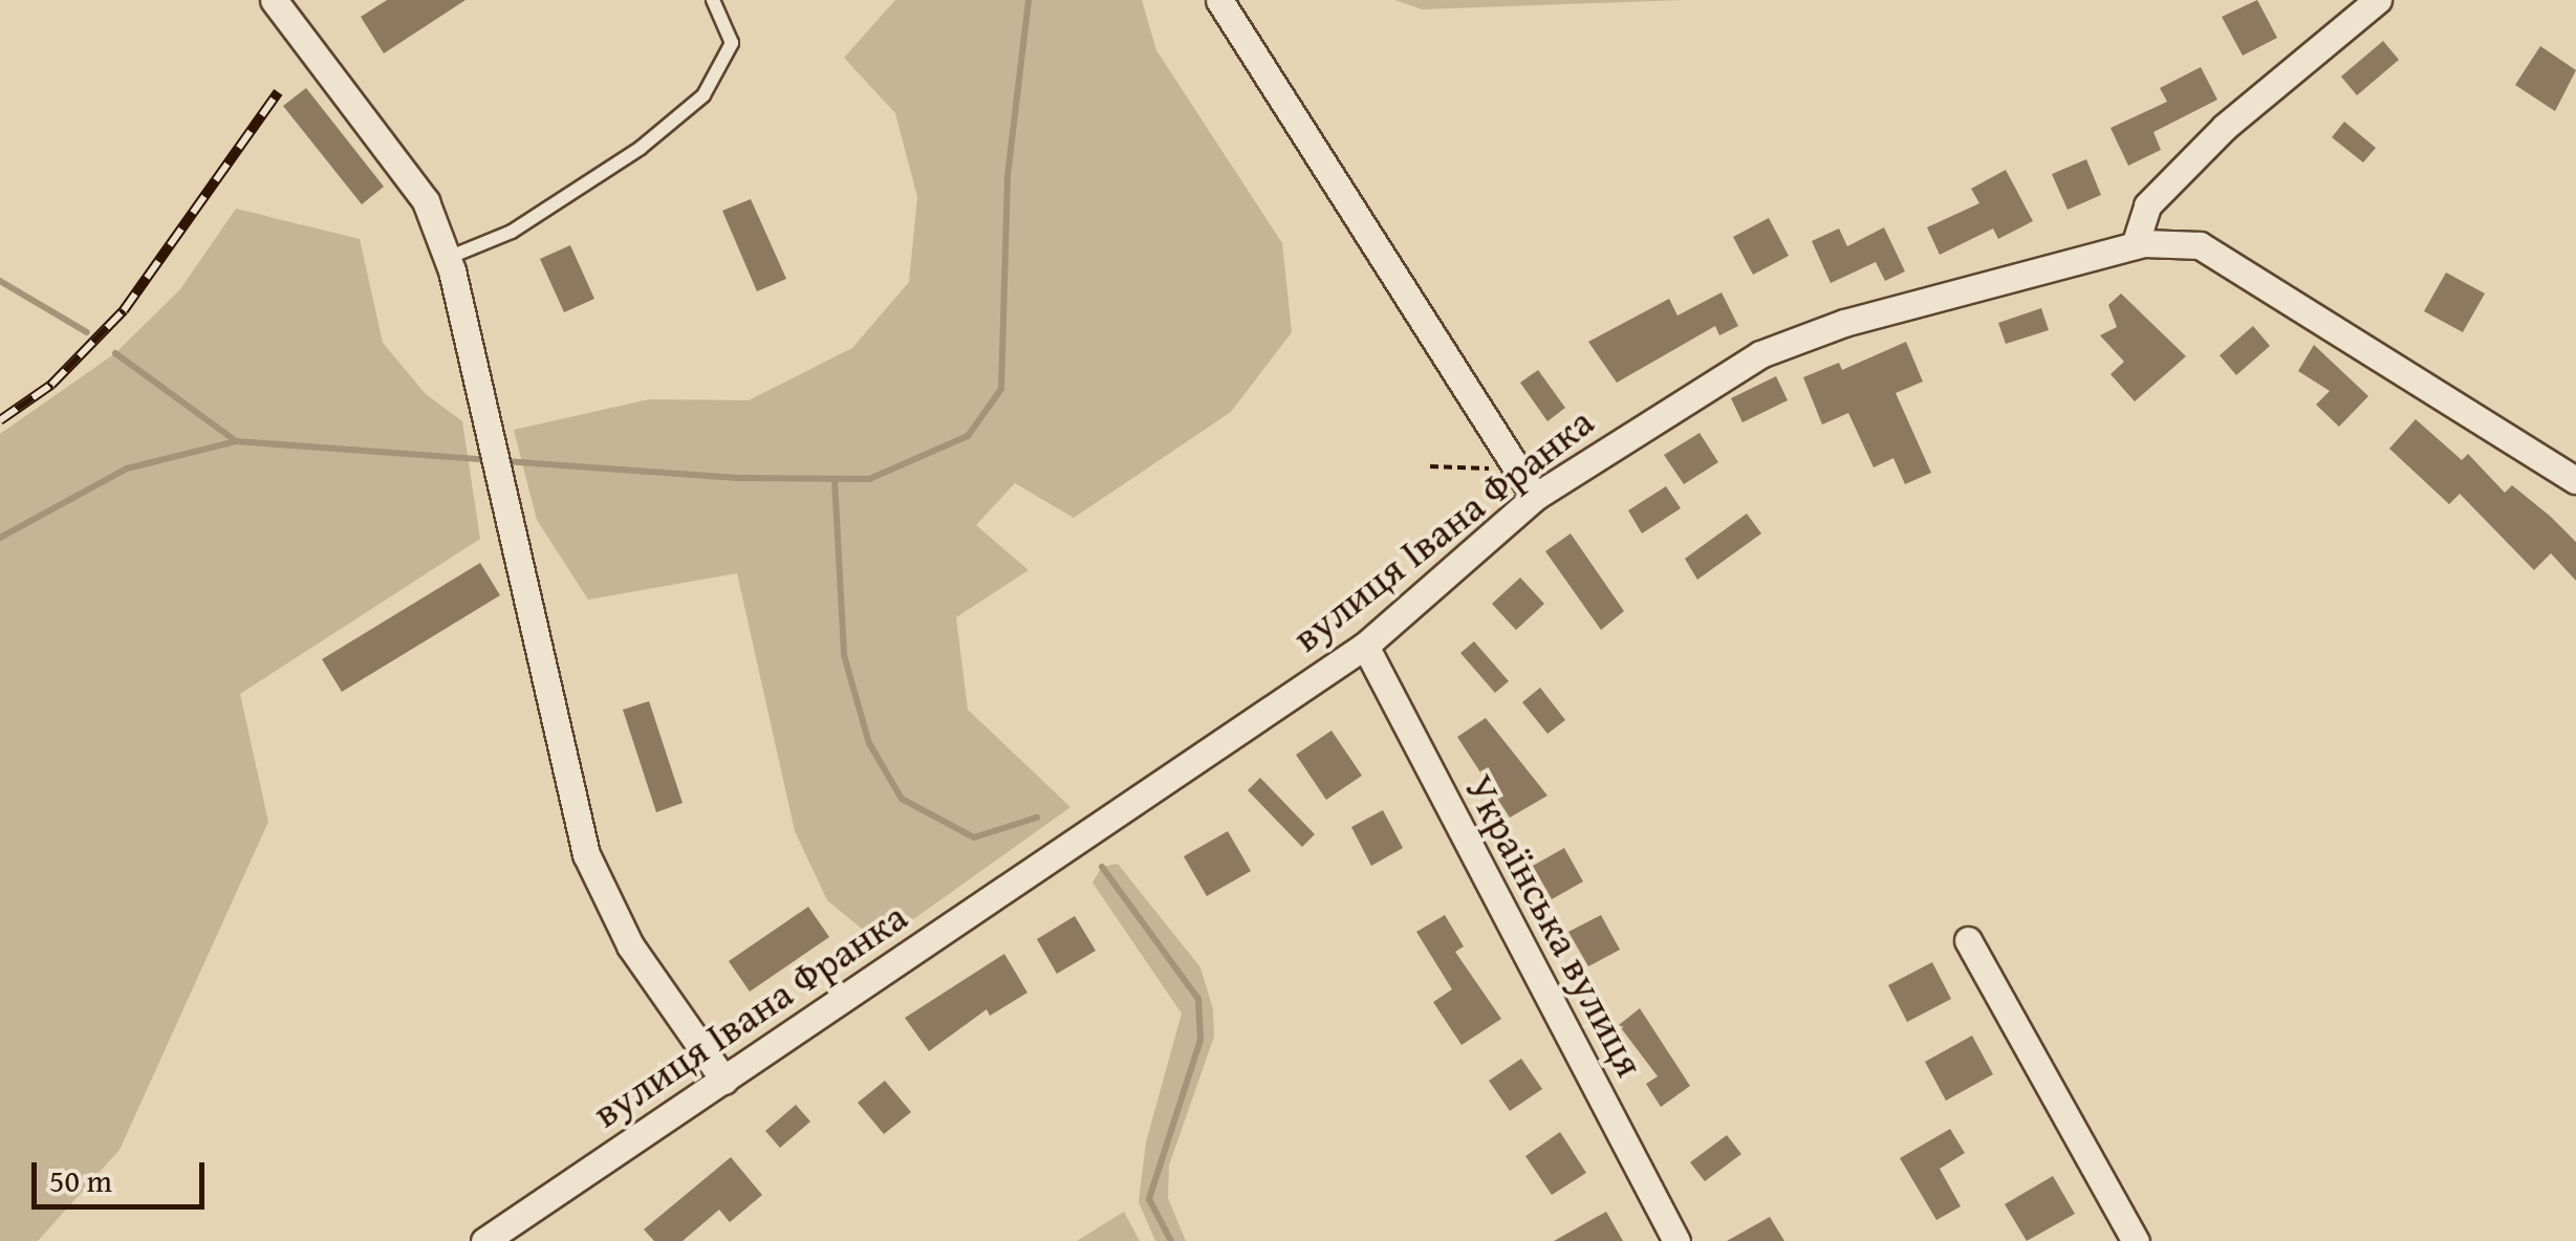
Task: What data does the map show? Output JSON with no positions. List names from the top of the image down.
{
  "streets": {
    "street": ["вулиця Івана Франка", "Українська вулиця"]
  },
  "crossings": [
    ["вулиця Івана Франка", "Українська вулиця"]
  ],
  "scale_bar": "50 m"
}
